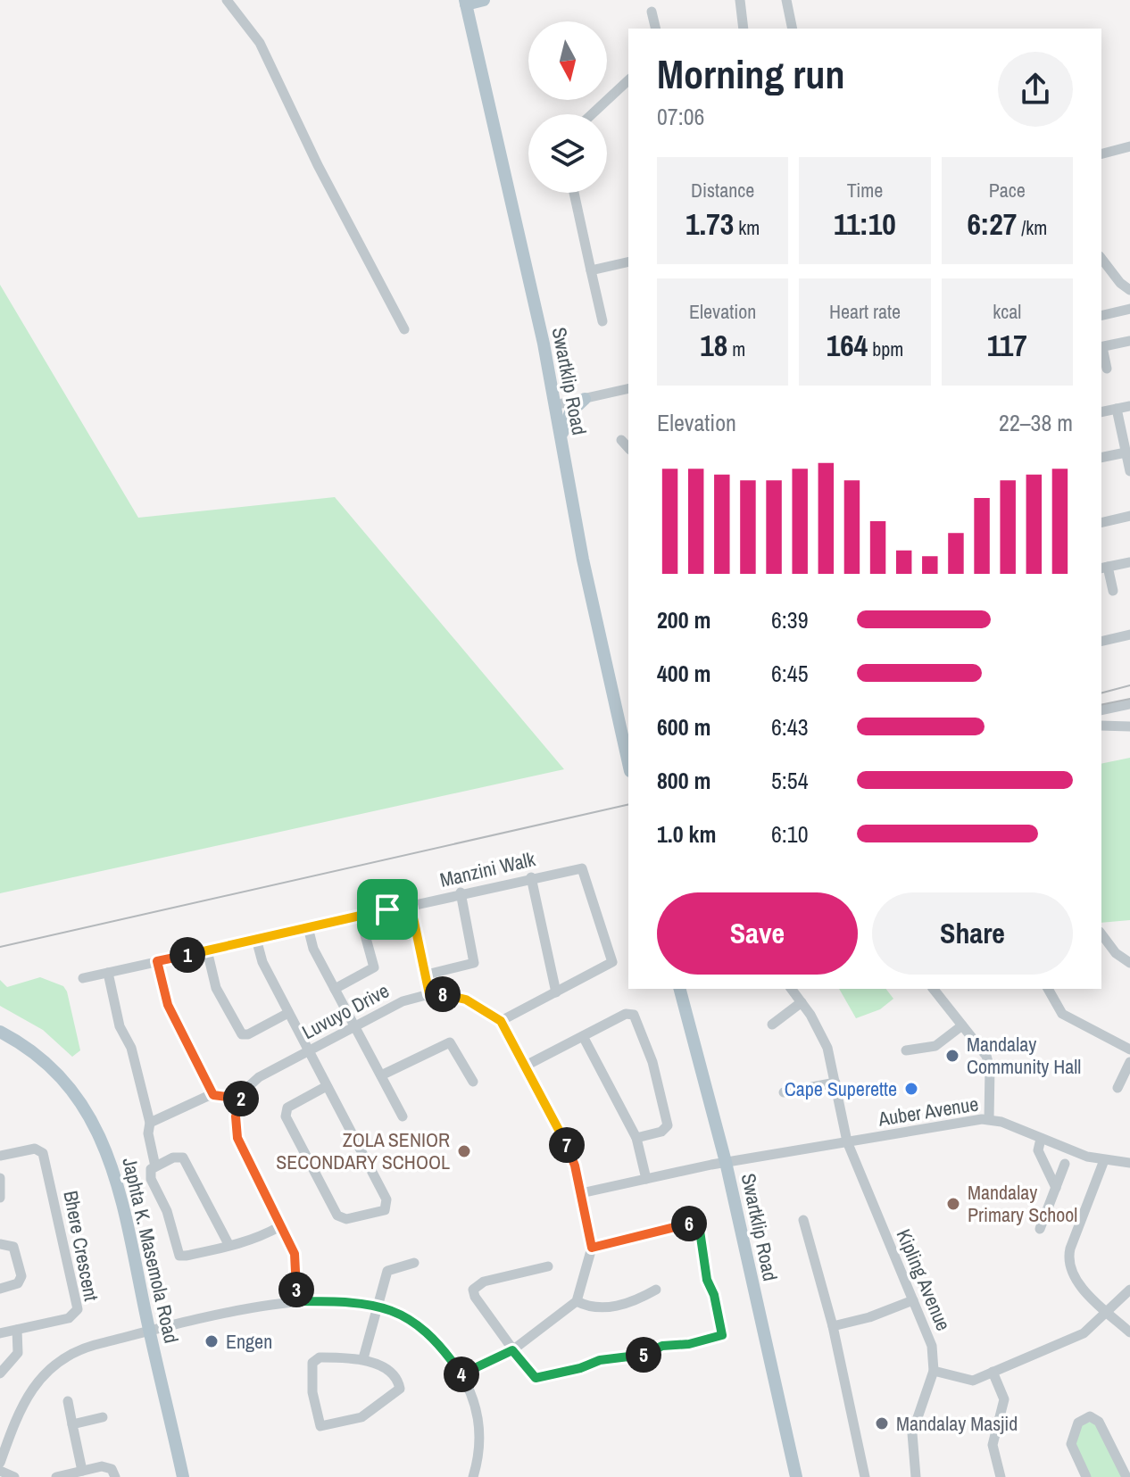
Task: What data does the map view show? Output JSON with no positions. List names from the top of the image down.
{
  "streets": {
    "main road": ["Swartklip Road", "Japhta K. Masemola Road"],
    "street": [
      "Manzini Walk",
      "Luvuyo Drive",
      "Auber Avenue",
      "Bhere Crescent",
      "Kipling Avenue"
    ]
  },
  "crossings": [
    ["Swartklip Road", "Auber Avenue"],
    ["Luvuyo Drive", "Auber Avenue"],
    ["Auber Avenue", "Kipling Avenue"]
  ],
  "places": [
    "Mandalay Community Hall",
    "Cape Superette",
    "ZOLA SENIOR SECONDARY SCHOOL",
    "Mandalay Primary School",
    "Engen",
    "Mandalay Masjid"
  ],
  "north": "bottom",
  "page": {
    "heading": ["Morning run", "07:06"],
    "stats": [
      ["Distance", "1.73 km"],
      ["Time", "11:10"],
      ["Pace", "6:27 /km"],
      ["Elevation", "18 m"],
      ["Heart rate", "164 bpm"],
      ["kcal", "117"]
    ],
    "chart": ["Elevation", "22–38 m"],
    "list": [
      {
        "name": "200 m",
        "note": "6:39"
      },
      {
        "name": "400 m",
        "note": "6:45"
      },
      {
        "name": "600 m",
        "note": "6:43"
      },
      {
        "name": "800 m",
        "note": "5:54"
      },
      {
        "name": "1.0 km",
        "note": "6:10"
      }
    ],
    "buttons": ["Save", "Share"],
    "pins": [
      "1",
      "8",
      "2",
      "7",
      "6",
      "3",
      "5",
      "4"
    ]
  }
}
